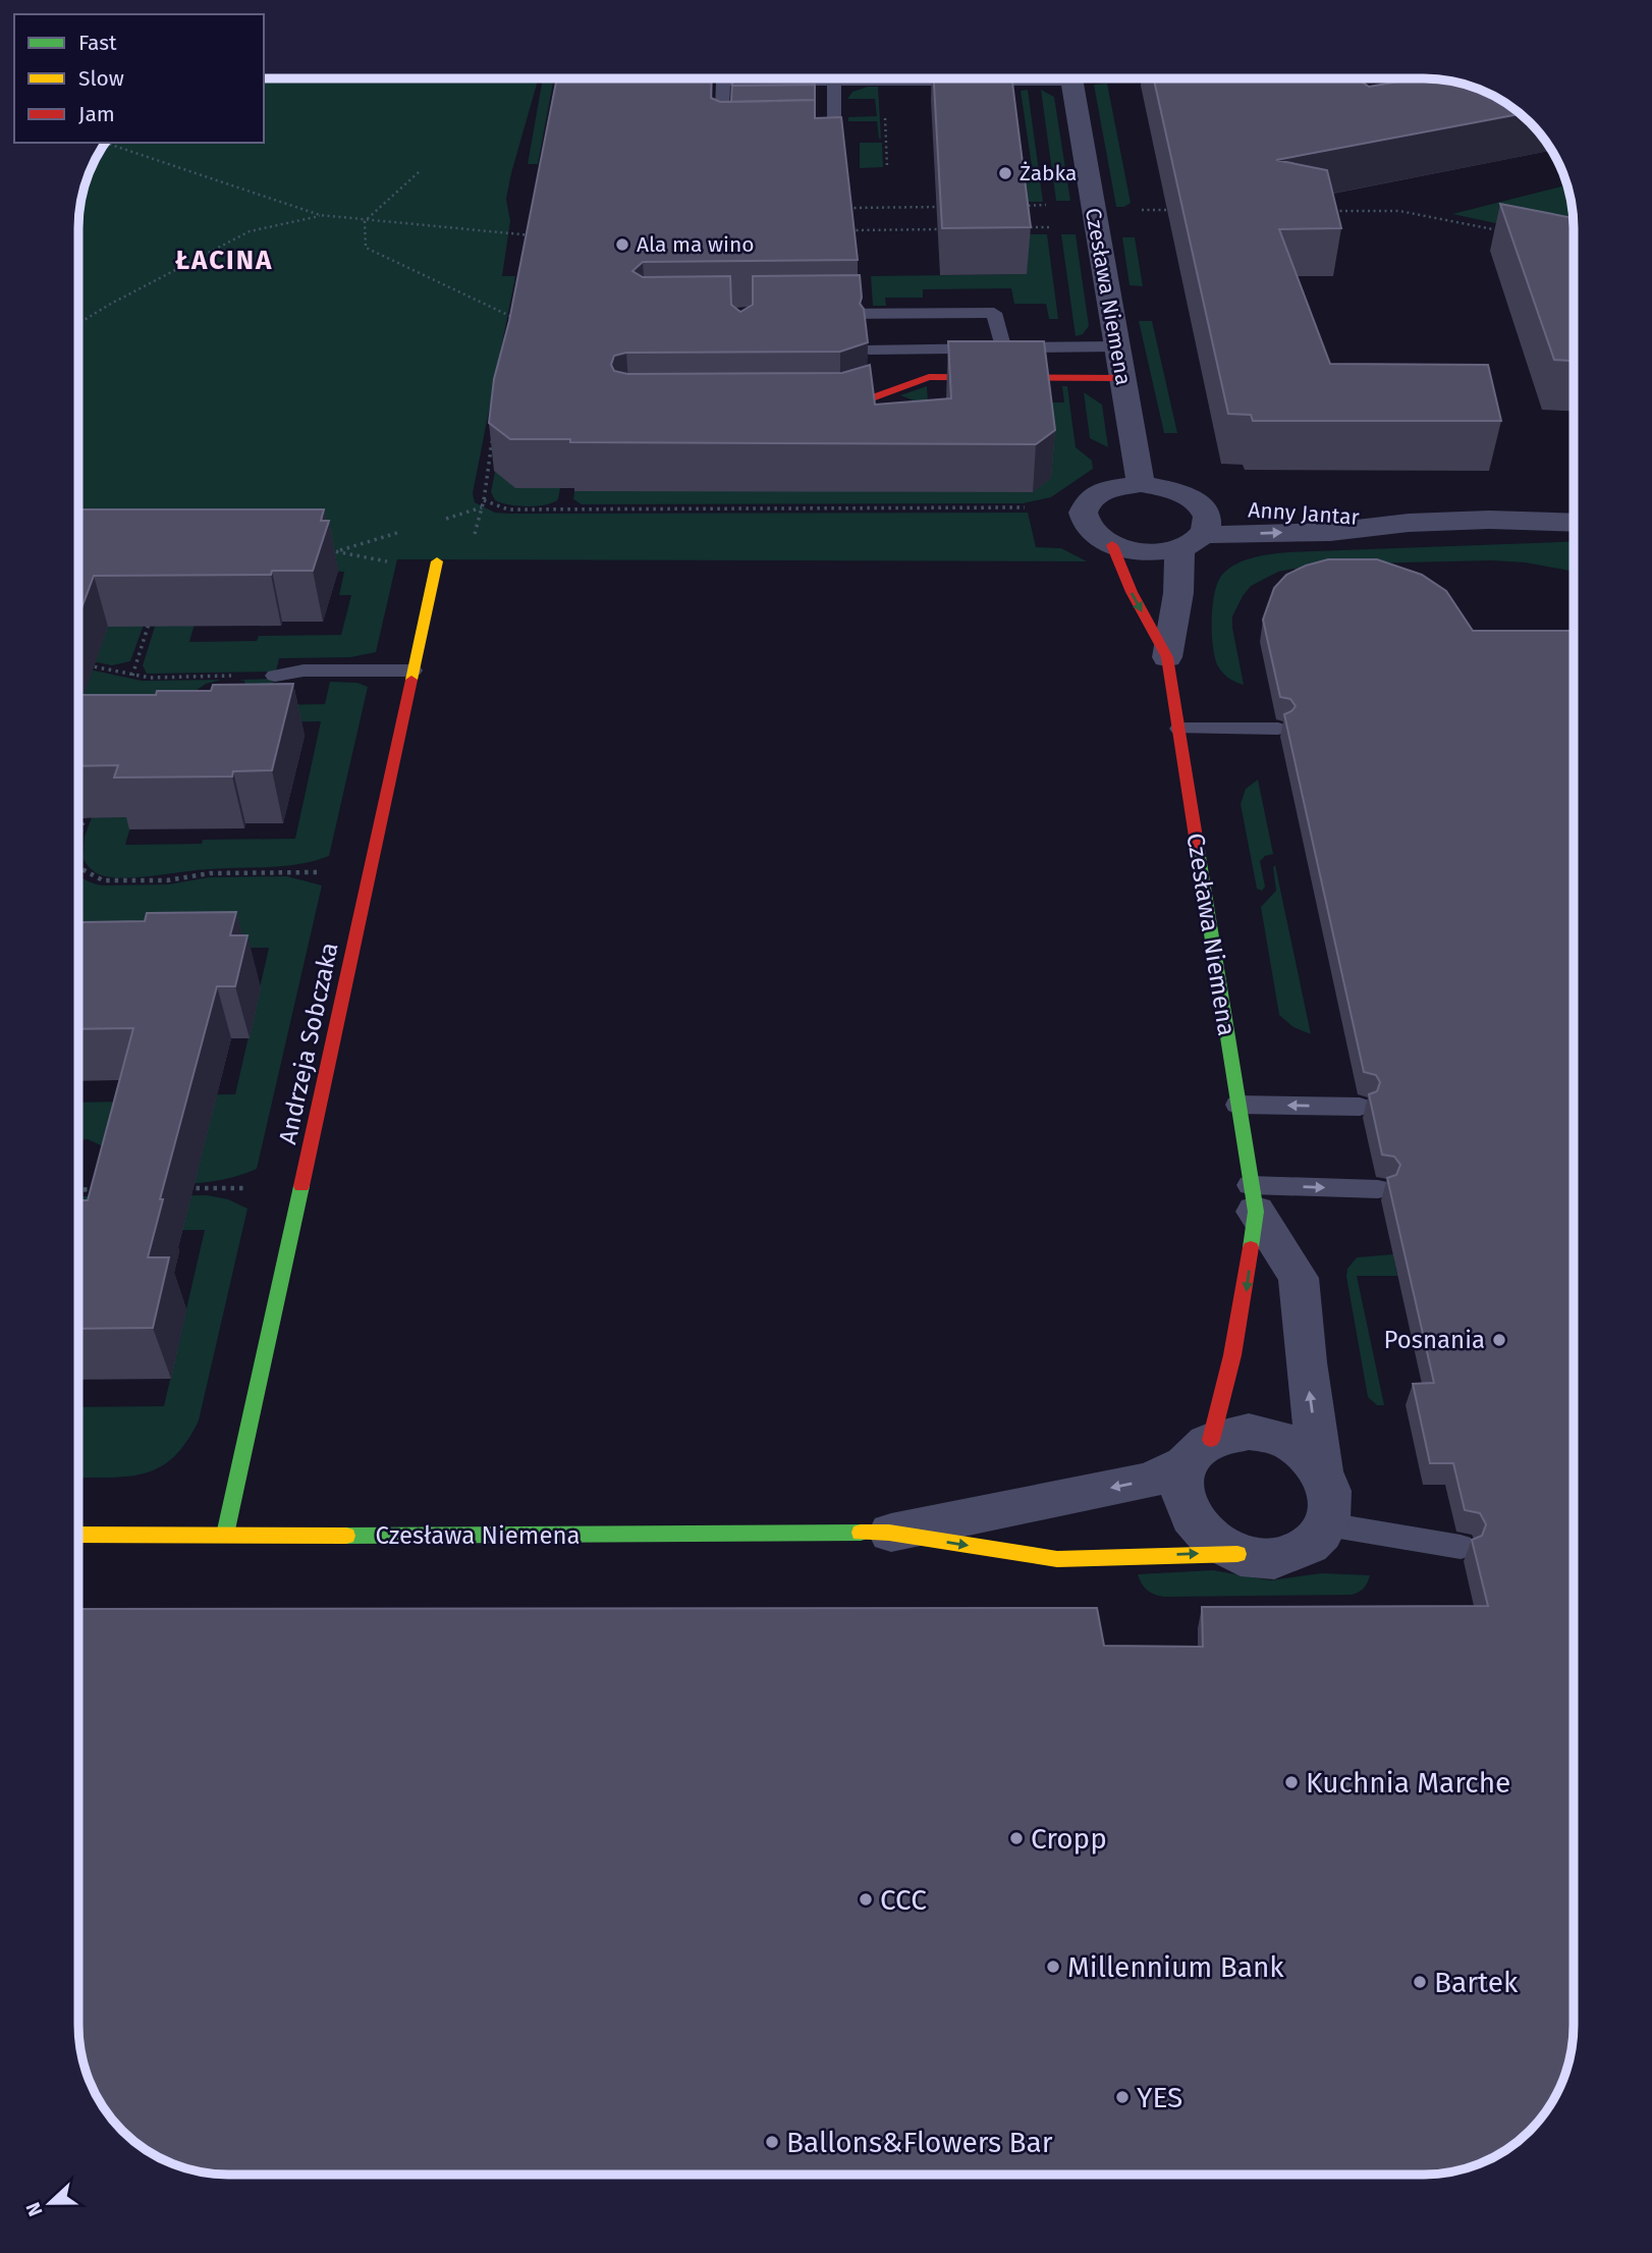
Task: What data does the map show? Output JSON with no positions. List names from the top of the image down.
{
  "streets": {
    "street": ["Czesława Niemena", "Anny Jantar", "Andrzeja Sobczaka"]
  },
  "crossings": [
    ["Czesława Niemena", "Anny Jantar"],
    ["Czesława Niemena", "Andrzeja Sobczaka"]
  ],
  "districts": ["ŁACINA"],
  "places": [
    "Żabka",
    "Ala ma wino",
    "Posnania",
    "Kuchnia Marche",
    "Cropp",
    "CCC",
    "Millennium Bank",
    "Bartek",
    "YES",
    "Ballons&Flowers Bar"
  ],
  "legend": ["Fast", "Slow", "Jam"],
  "north": "left"
}
